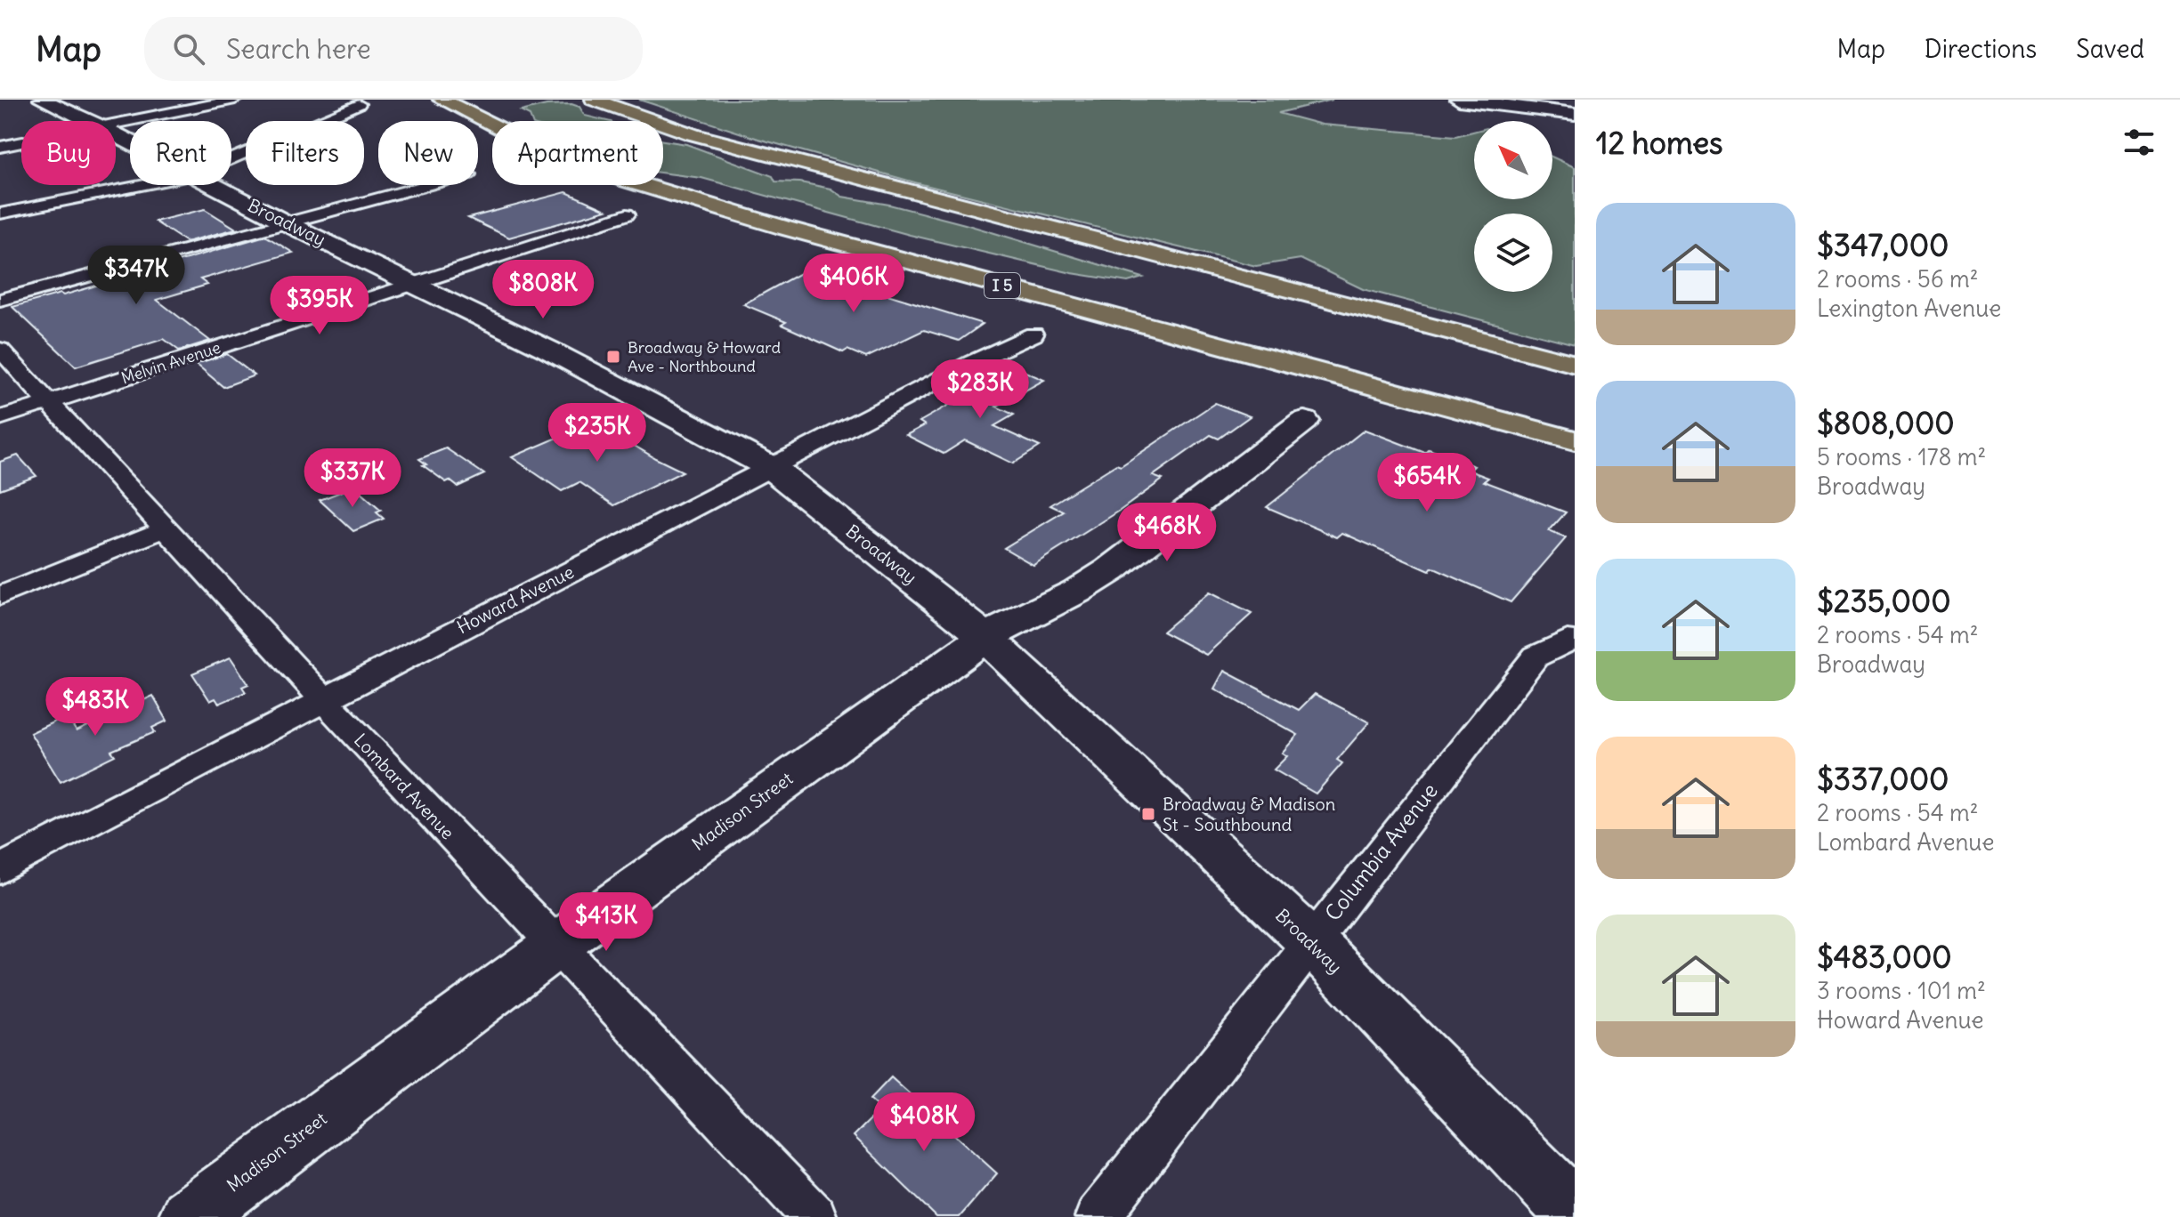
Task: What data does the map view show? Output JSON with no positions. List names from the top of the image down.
{
  "streets": {
    "highway": ["I 5"],
    "street": [
      "Broadway",
      "Melvin Avenue",
      "Howard Avenue",
      "Lombard Avenue",
      "Madison Street",
      "Columbia Avenue"
    ]
  },
  "crossings": [
    ["Broadway", "Melvin Avenue"],
    ["Broadway", "Howard Avenue"],
    ["Broadway", "Madison Street"],
    ["Broadway", "Columbia Avenue"],
    ["Melvin Avenue", "Lombard Avenue"],
    ["Howard Avenue", "Lombard Avenue"],
    ["Lombard Avenue", "Madison Street"]
  ],
  "places": {
    "transit": ["Broadway & Howard Ave - Northbound", "Broadway & Madison St - Southbound"]
  },
  "north": "top left",
  "page": {
    "header": "Map",
    "search": "Search here",
    "nav": ["Map", "Directions", "Saved"],
    "heading": "12 homes",
    "chip": [
      "Buy",
      "Rent",
      "Filters",
      "New",
      "Apartment"
    ],
    "list": [
      {
        "name": "$347,000",
        "note": "2 rooms · 56 m² · Lexington Avenue"
      },
      {
        "name": "$808,000",
        "note": "5 rooms · 178 m² · Broadway"
      },
      {
        "name": "$235,000",
        "note": "2 rooms · 54 m² · Broadway"
      },
      {
        "name": "$337,000",
        "note": "2 rooms · 54 m² · Lombard Avenue"
      },
      {
        "name": "$483,000",
        "note": "3 rooms · 101 m² · Howard Avenue"
      }
    ],
    "price": [
      "$347K",
      "$406K",
      "$808K",
      "$395K",
      "$283K",
      "$235K",
      "$337K",
      "$654K",
      "$468K",
      "$483K",
      "$413K",
      "$408K"
    ]
  }
}
